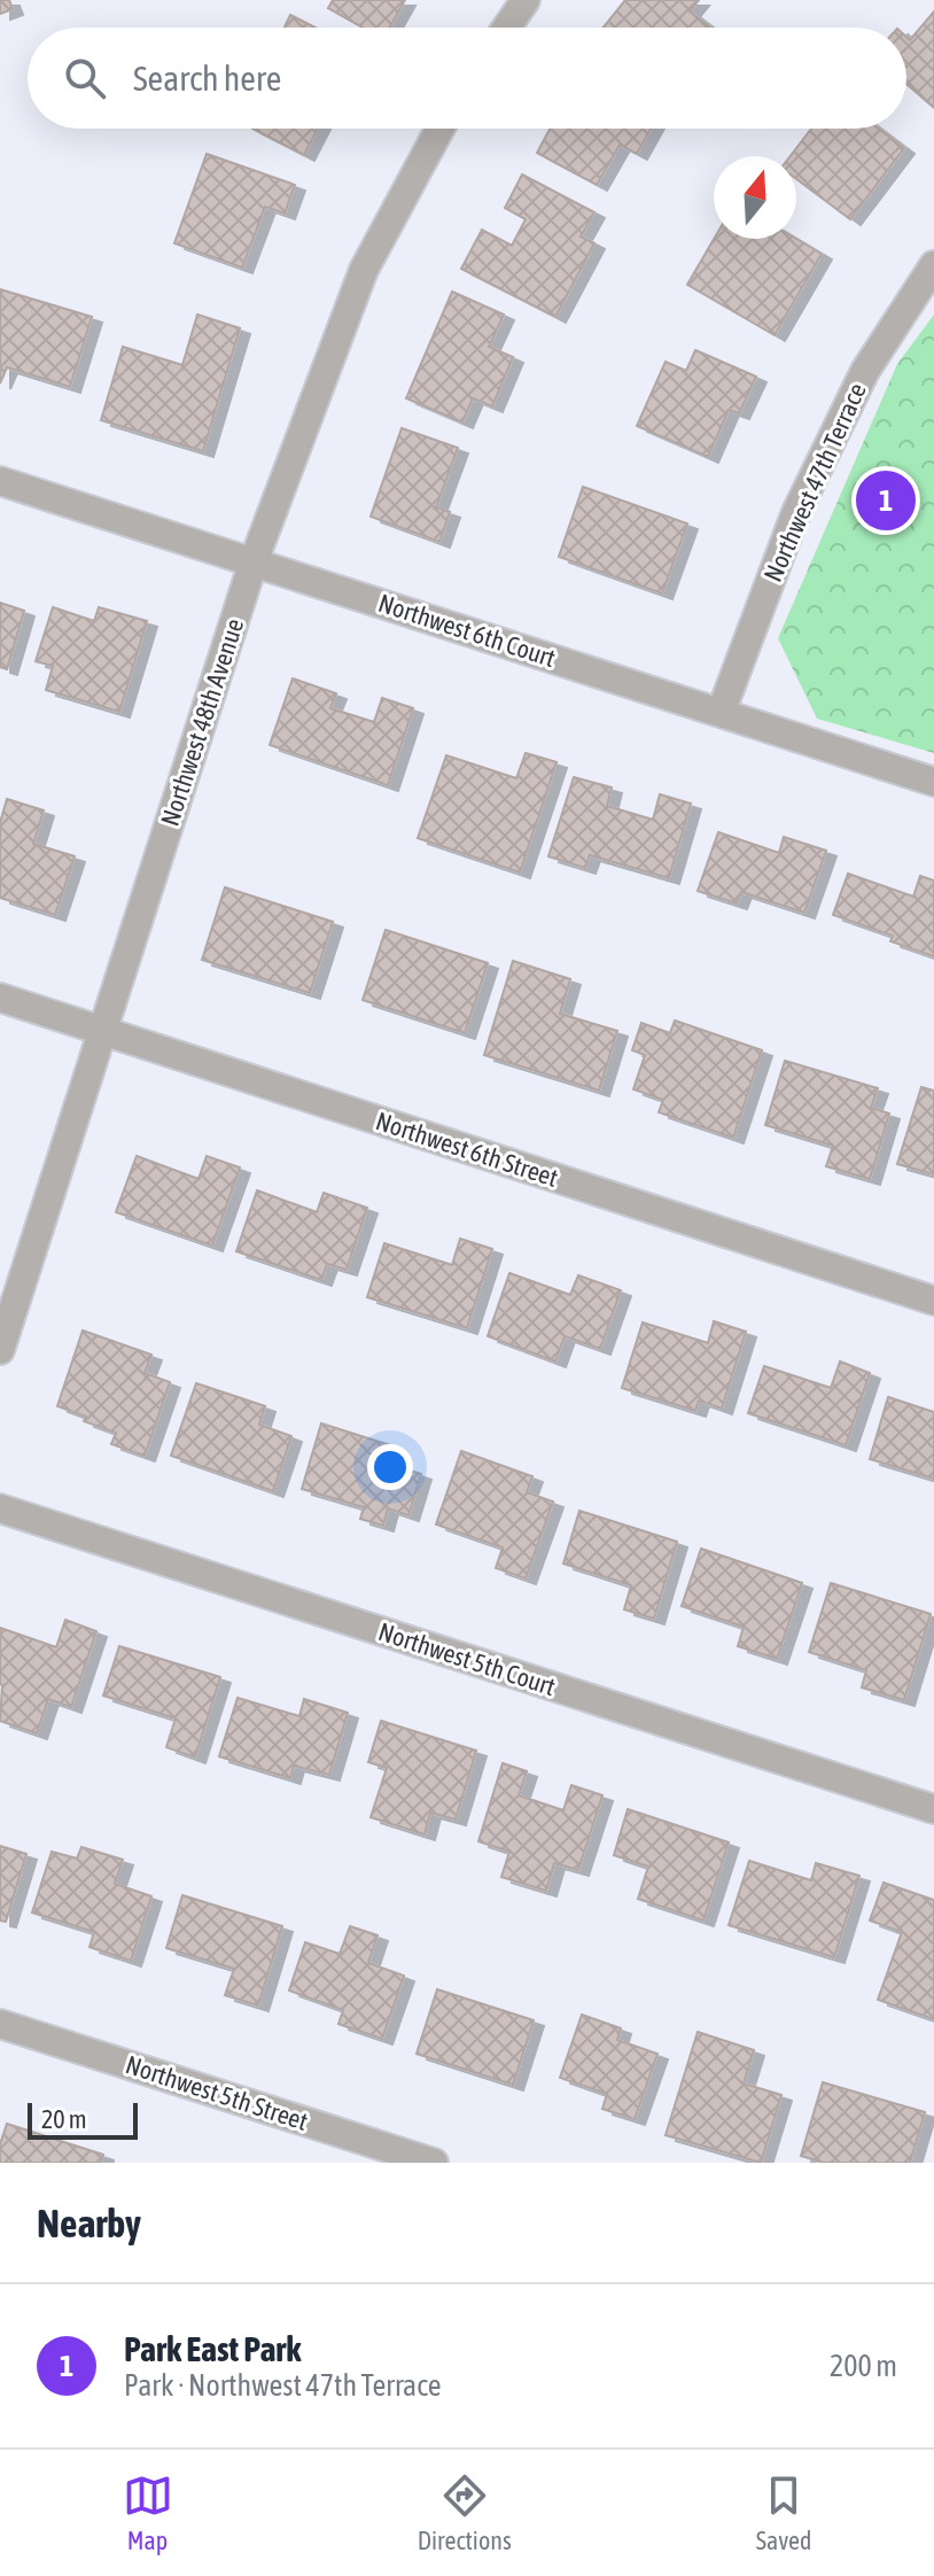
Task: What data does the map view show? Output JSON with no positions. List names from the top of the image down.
{
  "streets": {
    "street": [
      "Northwest 47th Terrace",
      "Northwest 6th Court",
      "Northwest 48th Avenue",
      "Northwest 6th Street",
      "Northwest 5th Court",
      "Northwest 5th Street"
    ]
  },
  "crossings": [
    ["Northwest 47th Terrace", "Northwest 6th Court"],
    ["Northwest 6th Court", "Northwest 48th Avenue"],
    ["Northwest 48th Avenue", "Northwest 6th Street"]
  ],
  "scale_bar": "20 m",
  "north": "top",
  "page": {
    "search": "Search here",
    "pins": "1",
    "scale": "20 m",
    "heading": "Nearby",
    "list": [
      {
        "mark": "1",
        "name": "Park East Park",
        "note": "Park · Northwest 47th Terrace",
        "value": "200 m"
      }
    ],
    "nav": ["Map", "Directions", "Saved"]
  }
}
